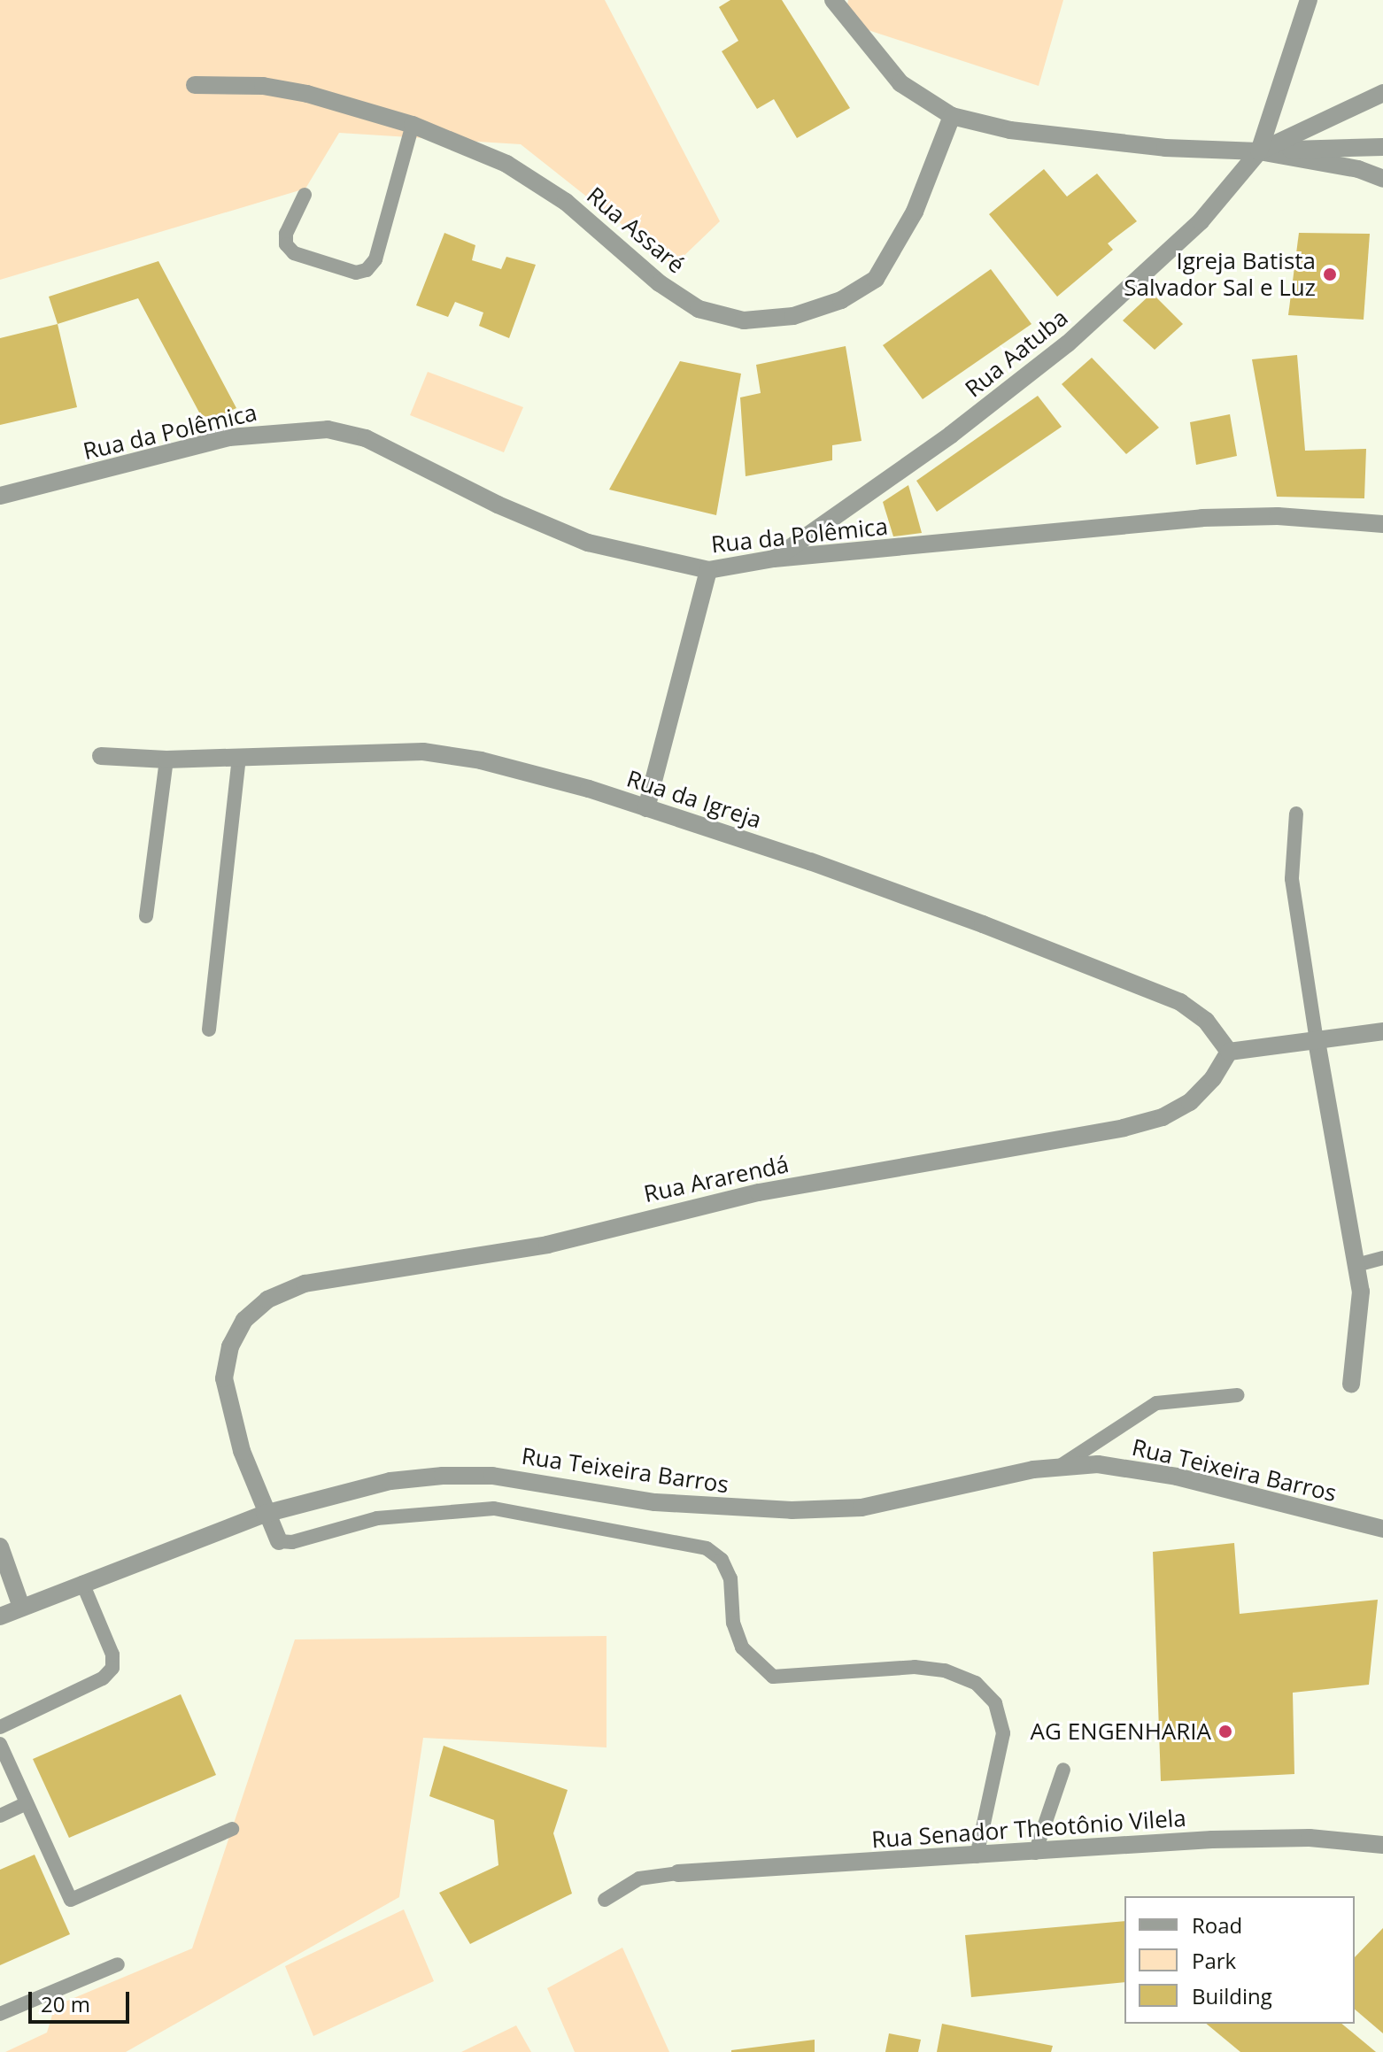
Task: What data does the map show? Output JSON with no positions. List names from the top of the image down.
{
  "streets": {
    "street": [
      "Rua Assaré",
      "Rua Aatuba",
      "Rua da Polêmica",
      "Rua da Igreja",
      "Rua Ararendá",
      "Rua Teixeira Barros",
      "Rua Senador Theotônio Vilela"
    ]
  },
  "crossings": [
    ["Rua Aatuba", "Rua da Polêmica"],
    ["Rua da Igreja", "Rua Ararendá"],
    ["Rua Ararendá", "Rua Teixeira Barros"]
  ],
  "places": ["Igreja Batista Salvador Sal e Luz", "AG ENGENHARIA"],
  "legend": ["Road", "Park", "Building"],
  "scale_bar": "20 m"
}
